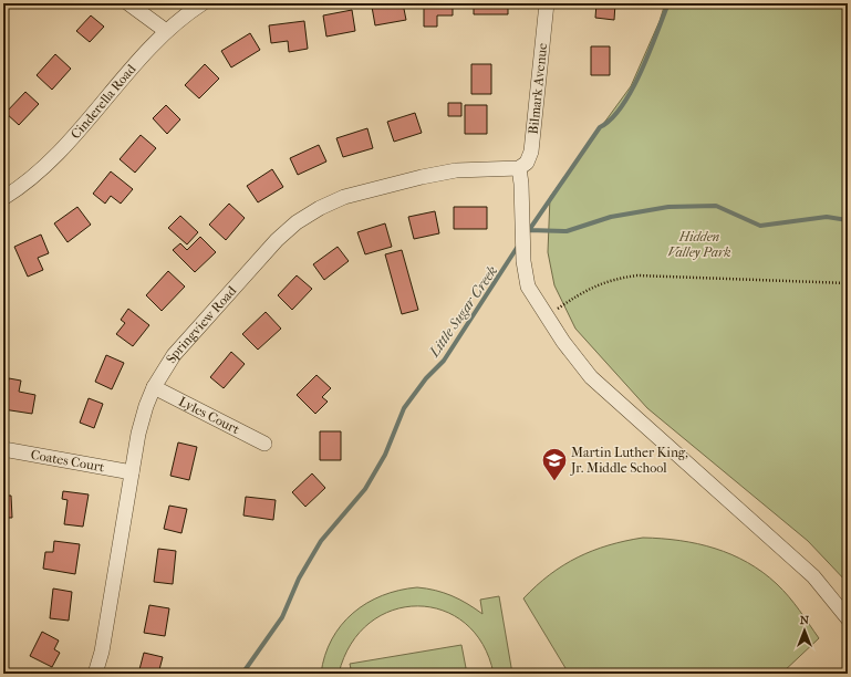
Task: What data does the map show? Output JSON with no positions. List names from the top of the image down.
{
  "streets": {
    "street": [
      "Bilmark Avenue",
      "Cinderella Road",
      "Springview Road",
      "Lyles Court",
      "Coates Court"
    ]
  },
  "crossings": [
    ["Bilmark Avenue", "Springview Road"],
    ["Springview Road", "Lyles Court"],
    ["Springview Road", "Coates Court"]
  ],
  "water": ["Little Sugar Creek"],
  "parks": ["Hidden Valley Park"],
  "places": {
    "school or university": ["Martin Luther King, Jr. Middle School"]
  },
  "north": "top"
}
